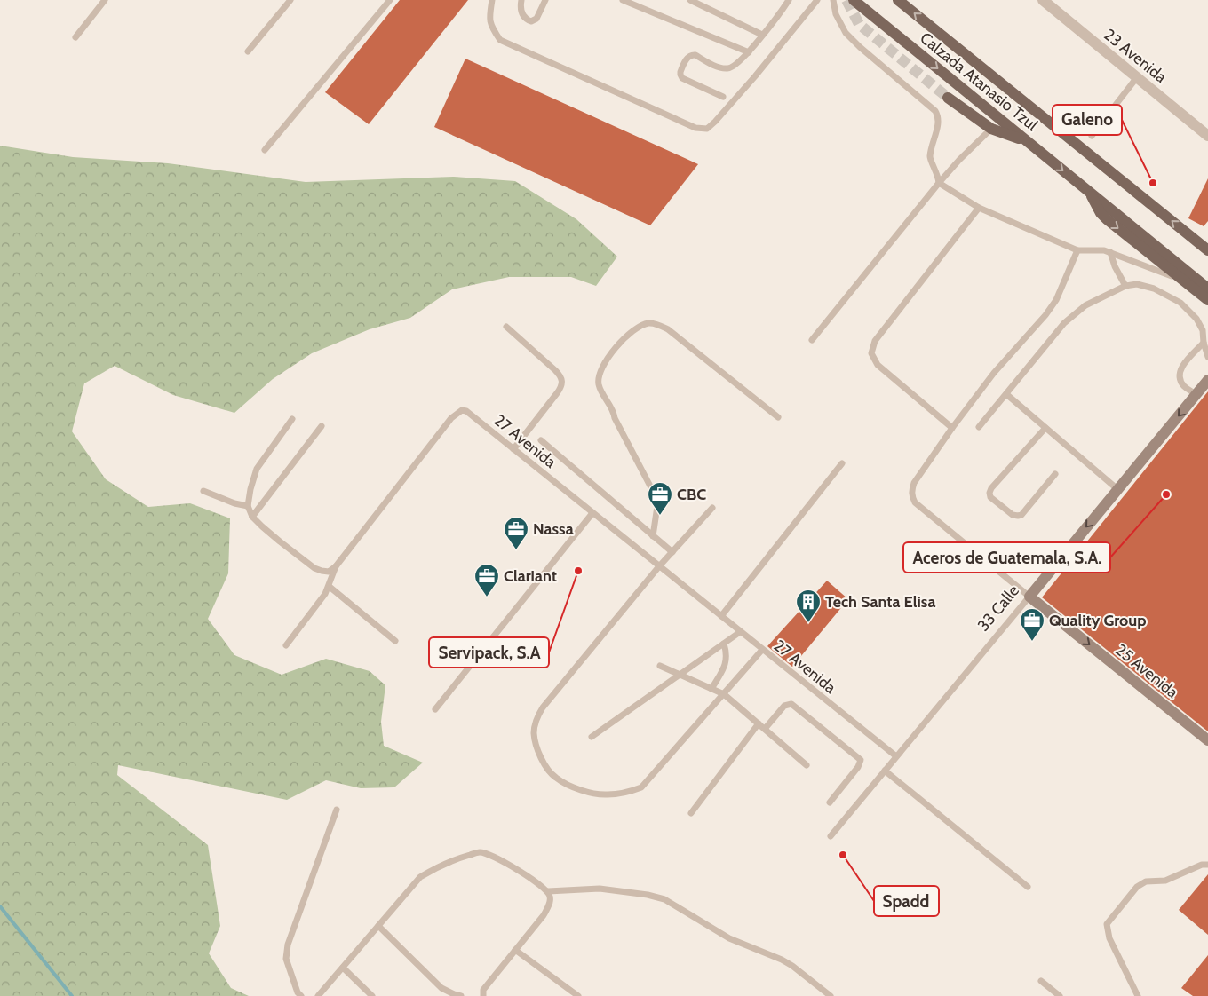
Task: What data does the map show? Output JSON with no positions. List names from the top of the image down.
{
  "streets": {
    "main road": ["Calzada Atanasio Tzul"],
    "street": ["23 Avenida", "33 Calle", "25 Avenida"],
    "lane": ["27 Avenida"]
  },
  "crossings": [
    ["27 Avenida", "33 Calle"],
    ["33 Calle", "25 Avenida"]
  ],
  "one_way": ["33 Calle"],
  "places": {
    "other": [
      "Galeno",
      "Aceros de Guatemala, S.A.",
      "Servipack, S.A",
      "Spadd"
    ],
    "office": [
      "CBC",
      "Nassa",
      "Clariant",
      "Quality Group"
    ],
    "building": ["Tech Santa Elisa"]
  }
}
